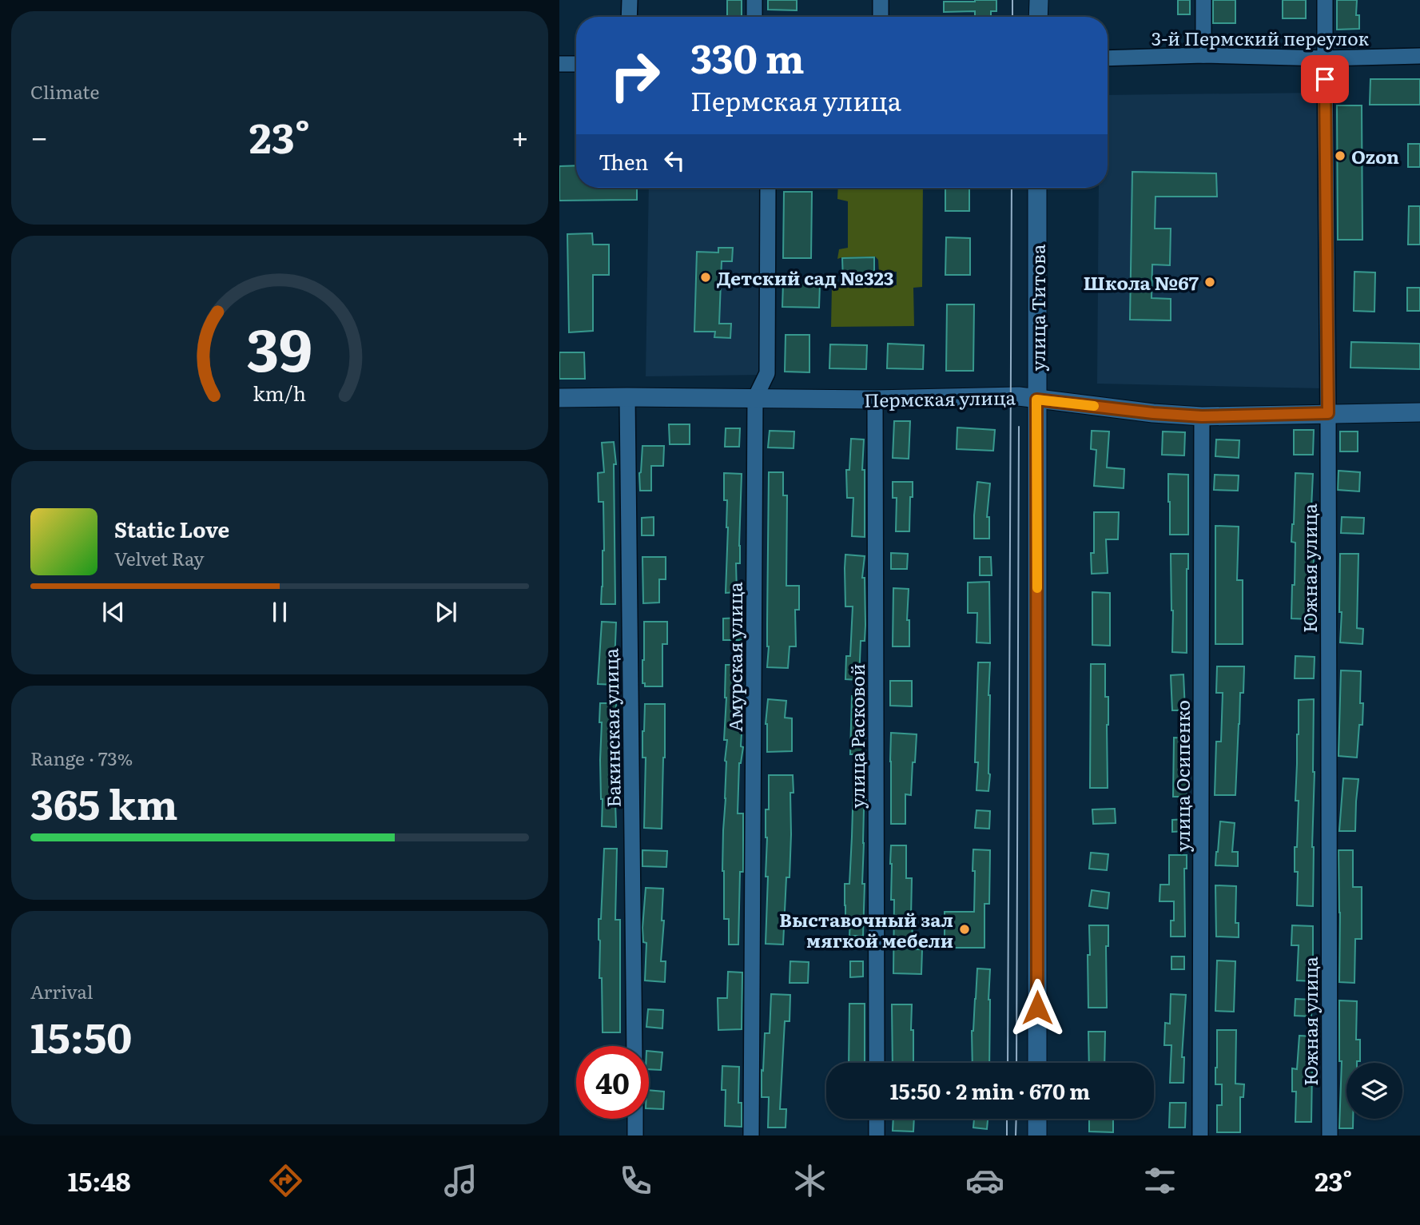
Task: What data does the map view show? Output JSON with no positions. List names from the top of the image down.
{
  "streets": {
    "street": [
      "3-й Пермский переулок",
      "улица Титова",
      "Пермская улица",
      "Южная улица",
      "Амурская улица",
      "Бакинская улица",
      "улица Расковой",
      "улица Осипенко"
    ]
  },
  "crossings": [
    ["3-й Пермский переулок", "Южная улица"],
    ["улица Титова", "Пермская улица"],
    ["Пермская улица", "Южная улица"],
    ["Пермская улица", "Амурская улица"],
    ["Пермская улица", "Бакинская улица"],
    ["Пермская улица", "улица Расковой"],
    ["Пермская улица", "улица Осипенко"]
  ],
  "places": [
    "Ozon",
    "Детский сад №323",
    "Школа №67",
    "Выставочный зал мягкой мебели"
  ],
  "page": {
    "tile": [
      "Climate",
      ["Range · 73%", "365 km"],
      ["Arrival", "15:50"]
    ],
    "turn": ["330 m", "Пермская улица"],
    "heat": ["−", "23°", "+"],
    "then": "Then",
    "song": ["Static Love", "Velvet Ray"],
    "limit": "40",
    "trip": "15:50 · 2 min · 670 m",
    "tabs": ["15:48", "23°"],
    "gauge": ["39", "km/h"]
  }
}
